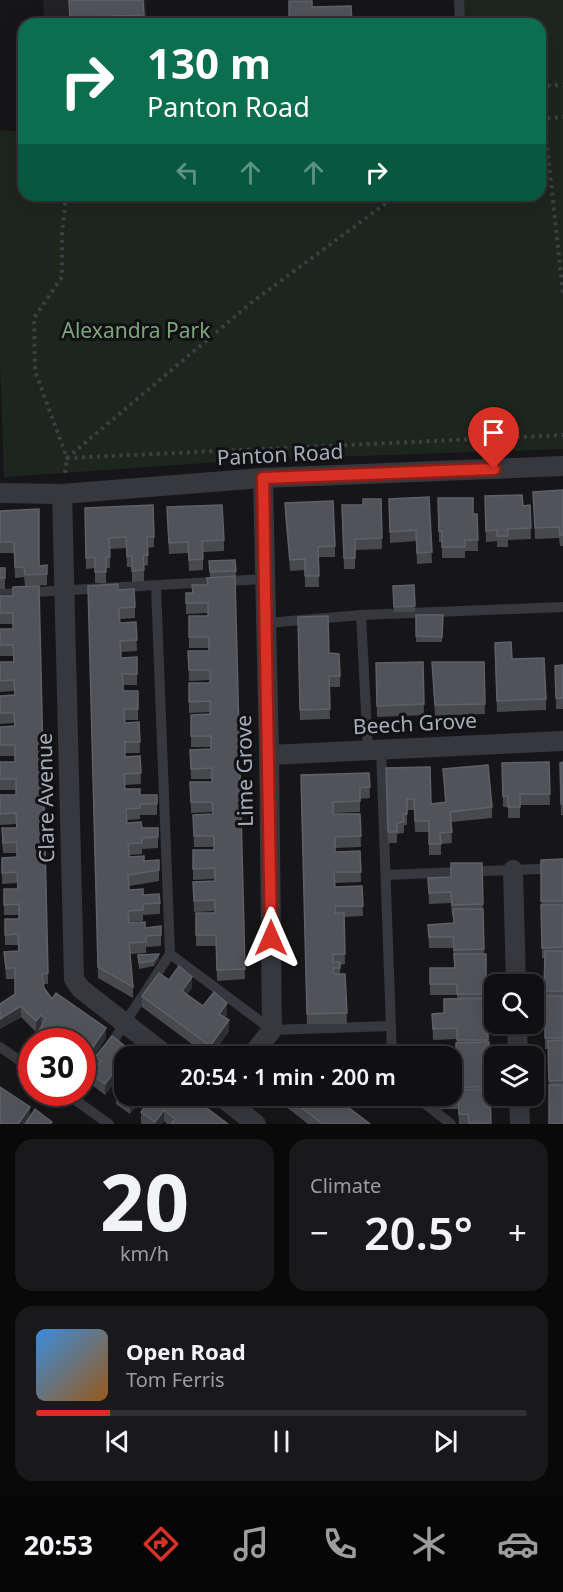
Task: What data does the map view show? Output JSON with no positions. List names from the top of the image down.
{
  "streets": {
    "street": [
      "Panton Road",
      "Beech Grove",
      "Lime Grove",
      "Clare Avenue"
    ]
  },
  "crossings": [
    ["Panton Road", "Lime Grove"],
    ["Panton Road", "Clare Avenue"],
    ["Beech Grove", "Lime Grove"]
  ],
  "parks": ["Alexandra Park"],
  "page": {
    "turn": ["130 m", "Panton Road"],
    "limit": "30",
    "trip": "20:54 · 1 min · 200 m",
    "tile": [
      ["20", "km/h"],
      "Climate"
    ],
    "heat": ["−", "20.5°", "+"],
    "song": ["Open Road", "Tom Ferris"],
    "tabs": "20:53"
  }
}
